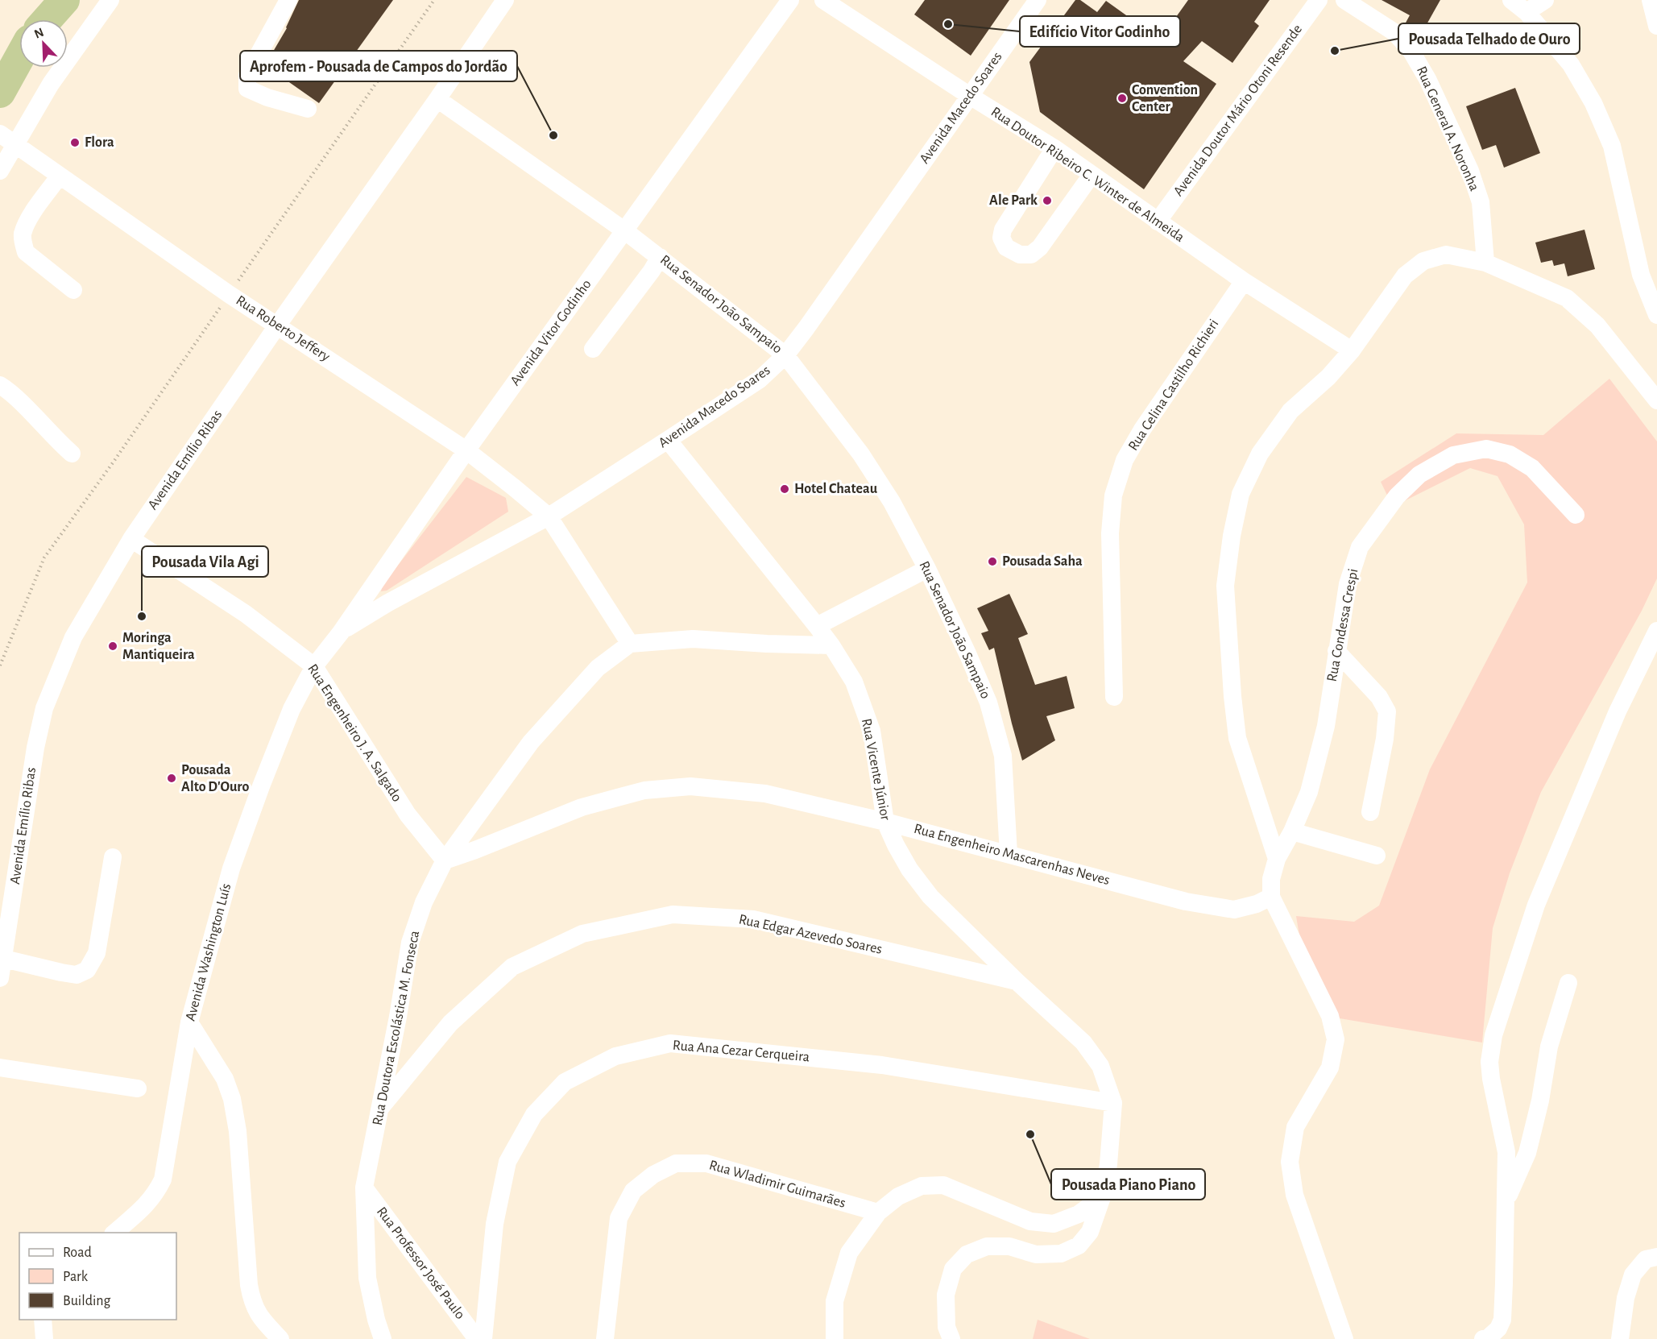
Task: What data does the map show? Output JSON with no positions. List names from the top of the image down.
{
  "streets": {
    "street": [
      "Avenida Macedo Soares",
      "Avenida Doutor Mário Otoni Resende",
      "Rua General A. Noronha",
      "Rua Doutor Ribeiro C. Winter de Almeida",
      "Rua Senador João Sampaio",
      "Rua Roberto Jeffery",
      "Avenida Vitor Godinho",
      "Rua Celina Castilho Richieri",
      "Avenida Emílio Ribas",
      "Rua Condessa Crespi",
      "Rua Engenheiro J. A. Salgado",
      "Rua Vicente Júnior",
      "Rua Engenheiro Mascarenhas Neves",
      "Rua Edgar Azevedo Soares",
      "Avenida Washington Luís",
      "Rua Doutora Escolástica M. Fonseca",
      "Rua Ana Cezar Cerqueira",
      "Rua Wladimir Guimarães",
      "Rua Professor José Paulo"
    ]
  },
  "crossings": [
    ["Avenida Macedo Soares", "Rua Doutor Ribeiro C. Winter de Almeida"],
    ["Avenida Macedo Soares", "Rua Senador João Sampaio"],
    ["Avenida Macedo Soares", "Rua Roberto Jeffery"],
    ["Avenida Macedo Soares", "Avenida Vitor Godinho"],
    ["Avenida Macedo Soares", "Rua Vicente Júnior"],
    ["Avenida Doutor Mário Otoni Resende", "Rua Doutor Ribeiro C. Winter de Almeida"],
    ["Rua Doutor Ribeiro C. Winter de Almeida", "Rua Celina Castilho Richieri"],
    ["Rua Senador João Sampaio", "Avenida Vitor Godinho"],
    ["Rua Senador João Sampaio", "Avenida Emílio Ribas"],
    ["Rua Senador João Sampaio", "Rua Engenheiro Mascarenhas Neves"],
    ["Rua Roberto Jeffery", "Avenida Vitor Godinho"],
    ["Rua Roberto Jeffery", "Avenida Emílio Ribas"],
    ["Rua Roberto Jeffery", "Rua Doutora Escolástica M. Fonseca"],
    ["Avenida Vitor Godinho", "Rua Engenheiro J. A. Salgado"],
    ["Avenida Vitor Godinho", "Avenida Washington Luís"],
    ["Avenida Emílio Ribas", "Rua Engenheiro J. A. Salgado"],
    ["Rua Condessa Crespi", "Rua Engenheiro Mascarenhas Neves"],
    ["Rua Engenheiro J. A. Salgado", "Rua Engenheiro Mascarenhas Neves"],
    ["Rua Engenheiro J. A. Salgado", "Avenida Washington Luís"],
    ["Rua Engenheiro J. A. Salgado", "Rua Doutora Escolástica M. Fonseca"],
    ["Rua Vicente Júnior", "Rua Engenheiro Mascarenhas Neves"],
    ["Rua Vicente Júnior", "Rua Edgar Azevedo Soares"],
    ["Rua Vicente Júnior", "Rua Ana Cezar Cerqueira"],
    ["Rua Engenheiro Mascarenhas Neves", "Rua Doutora Escolástica M. Fonseca"],
    ["Rua Edgar Azevedo Soares", "Rua Doutora Escolástica M. Fonseca"],
    ["Rua Doutora Escolástica M. Fonseca", "Rua Professor José Paulo"]
  ],
  "places": [
    "Edifício Vitor Godinho",
    "Pousada Telhado de Ouro",
    "Convention Center",
    "Aprofem - Pousada de Campos do Jordão",
    "Flora",
    "Ale Park",
    "Hotel Chateau",
    "Pousada Saha",
    "Pousada Vila Agi",
    "Moringa Mantiqueira",
    "Pousada Alto D'Ouro",
    "Pousada Piano Piano"
  ],
  "legend": ["Road", "Park", "Building"],
  "north": "top left"
}
